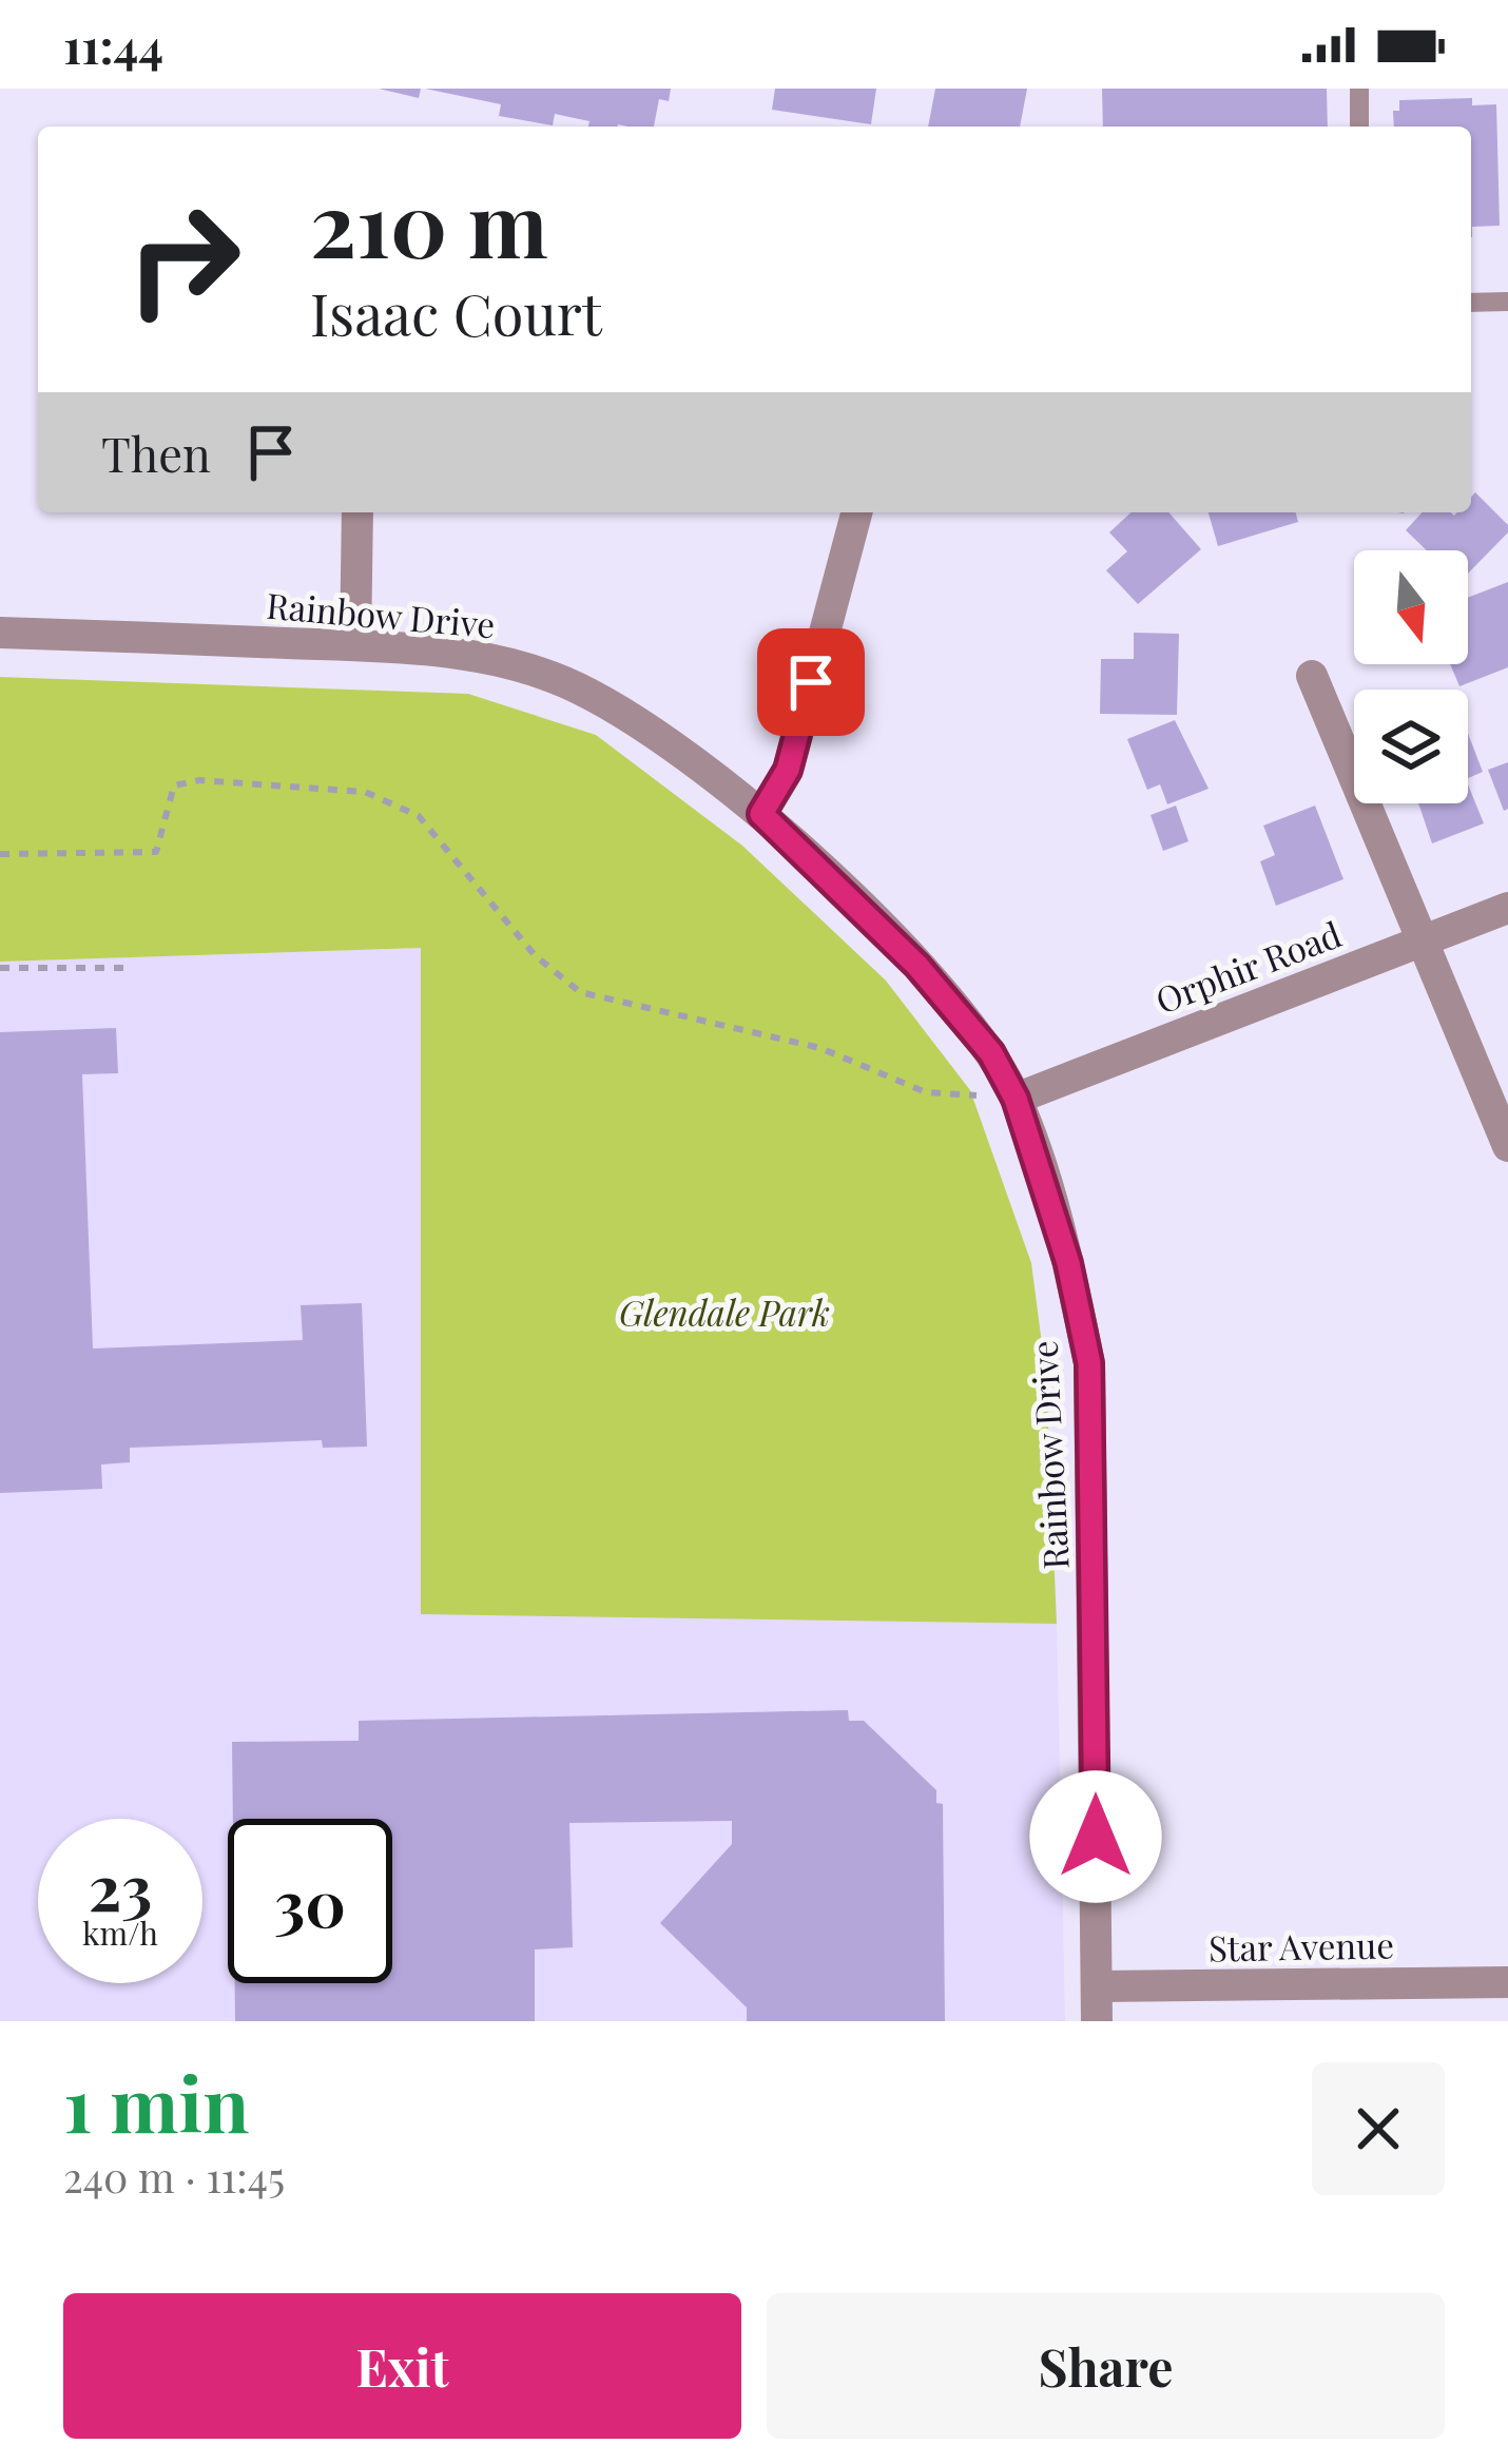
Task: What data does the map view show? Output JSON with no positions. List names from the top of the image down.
{
  "streets": {
    "street": ["Rainbow Drive", "Orphir Road", "Star Avenue"]
  },
  "crossings": [
    ["Rainbow Drive", "Orphir Road"],
    ["Rainbow Drive", "Star Avenue"]
  ],
  "parks": ["Glendale Park"],
  "north": "bottom",
  "page": {
    "status": "11:44",
    "turn": ["210 m", "Isaac Court"],
    "then": "Then",
    "speed": "23 km/h",
    "limit": "30",
    "heading": ["1 min", "240 m · 11:45"],
    "buttons": ["Exit", "Share"]
  }
}
